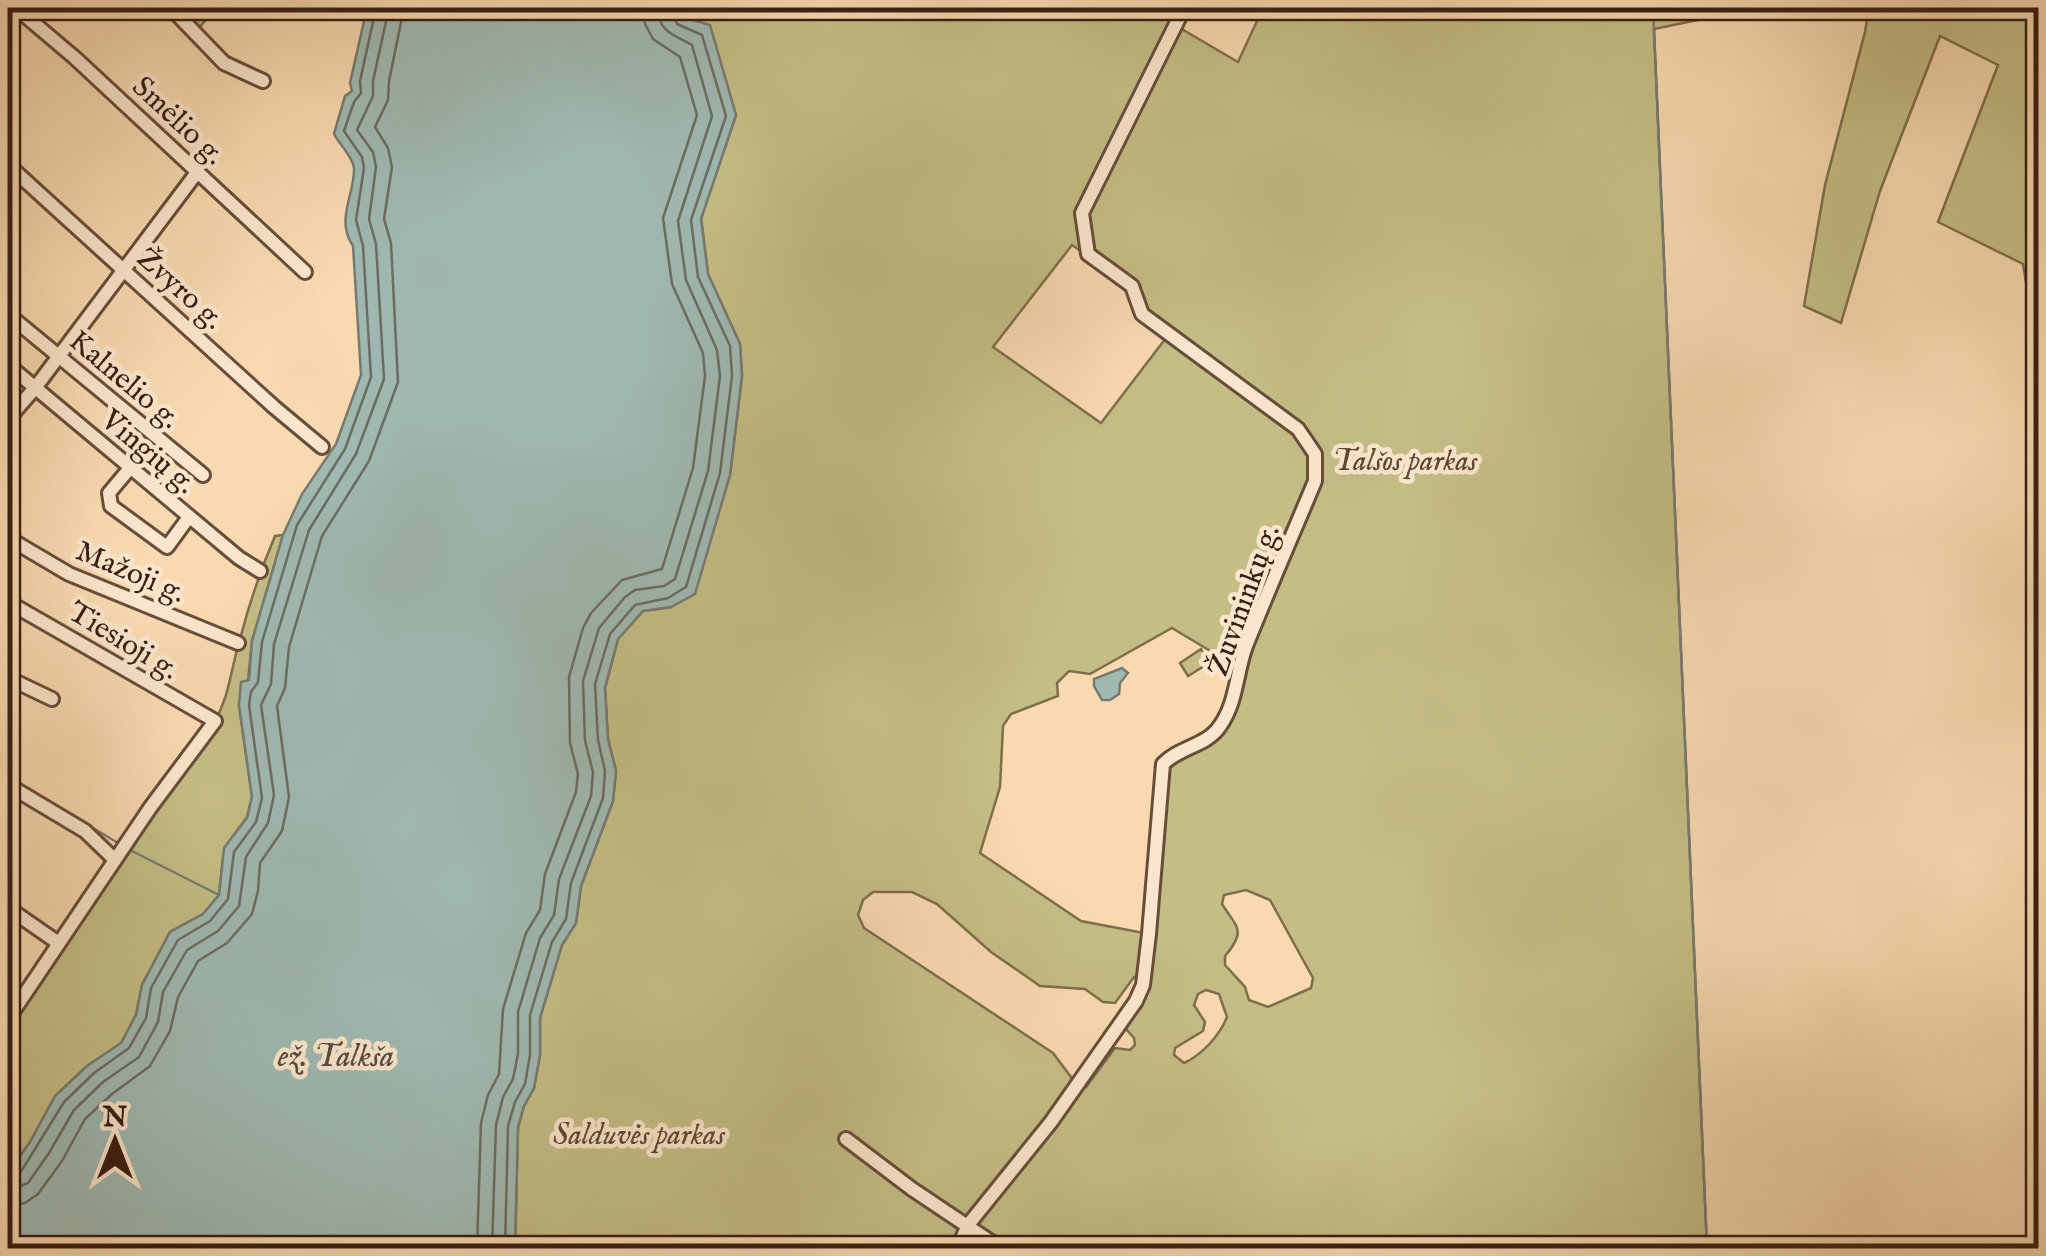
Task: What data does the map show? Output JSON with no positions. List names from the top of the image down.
{
  "streets": {
    "street": [
      "Smėlio g.",
      "Žvyro g.",
      "Kalnelio g.",
      "Vingių g.",
      "Mažoji g.",
      "Žuvininkų g.",
      "Tiesioji g."
    ]
  },
  "water": ["ež. Talkša"],
  "parks": ["Talšos parkas", "Salduvės parkas"],
  "north": "top"
}
